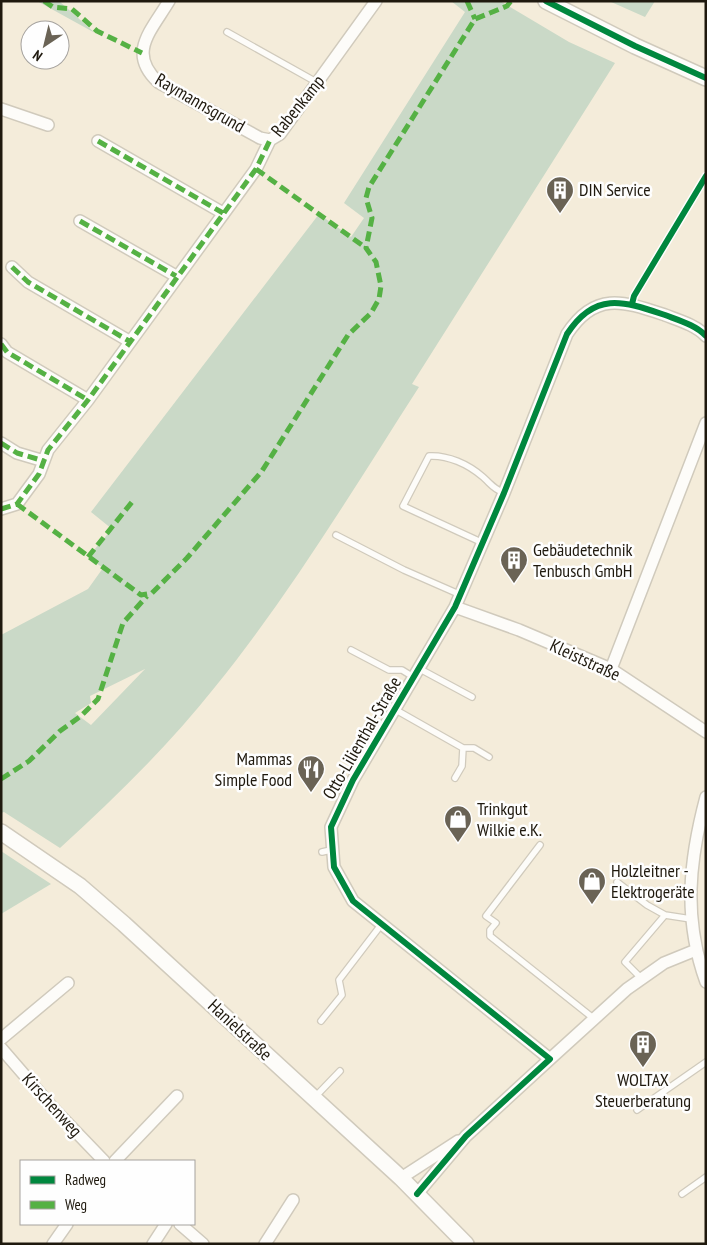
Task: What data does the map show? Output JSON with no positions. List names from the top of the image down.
{
  "streets": {
    "main road": ["Hanielstraße"],
    "street": [
      "Raymannsgrund",
      "Rabenkamp",
      "Kleiststraße",
      "Otto-Lilienthal-Straße",
      "Kirschenweg"
    ]
  },
  "crossings": [
    ["Raymannsgrund", "Rabenkamp"],
    ["Kleiststraße", "Otto-Lilienthal-Straße"]
  ],
  "places": {
    "building": ["DIN Service", "Gebäudetechnik Tenbusch GmbH", "WOLTAX Steuerberatung"],
    "restaurant": ["Mammas Simple Food"],
    "shop": ["Trinkgut Wilkie e.K.", "Holzleitner - Elektrogeräte"]
  },
  "legend": ["Radweg", "Weg"],
  "north": "bottom left"
}
